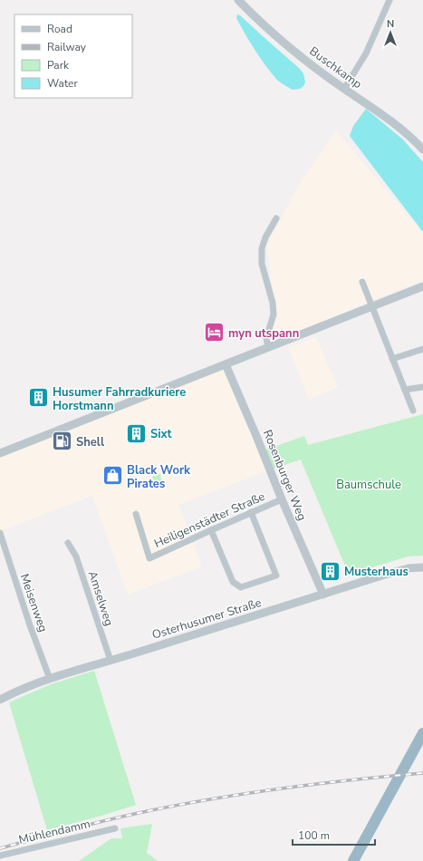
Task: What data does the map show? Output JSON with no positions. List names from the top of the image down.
{
  "streets": {
    "street": [
      "Buschkamp",
      "Rosenburger Weg",
      "Heiligenstädter Straße",
      "Amselweg",
      "Meisenweg",
      "Osterhusumer Straße",
      "Mühlendamm"
    ]
  },
  "crossings": [
    ["Rosenburger Weg", "Heiligenstädter Straße"],
    ["Rosenburger Weg", "Osterhusumer Straße"],
    ["Amselweg", "Osterhusumer Straße"],
    ["Meisenweg", "Osterhusumer Straße"]
  ],
  "parks": ["Baumschule"],
  "places": {
    "hotel": ["myn utspann"],
    "building": ["Husumer Fahrradkuriere Horstmann", "Sixt", "Musterhaus"],
    "fuel station": ["Shell"],
    "shop": ["Black Work Pirates"]
  },
  "legend": [
    "Road",
    "Railway",
    "Park",
    "Water"
  ],
  "scale_bar": "100 m",
  "north": "top"
}
